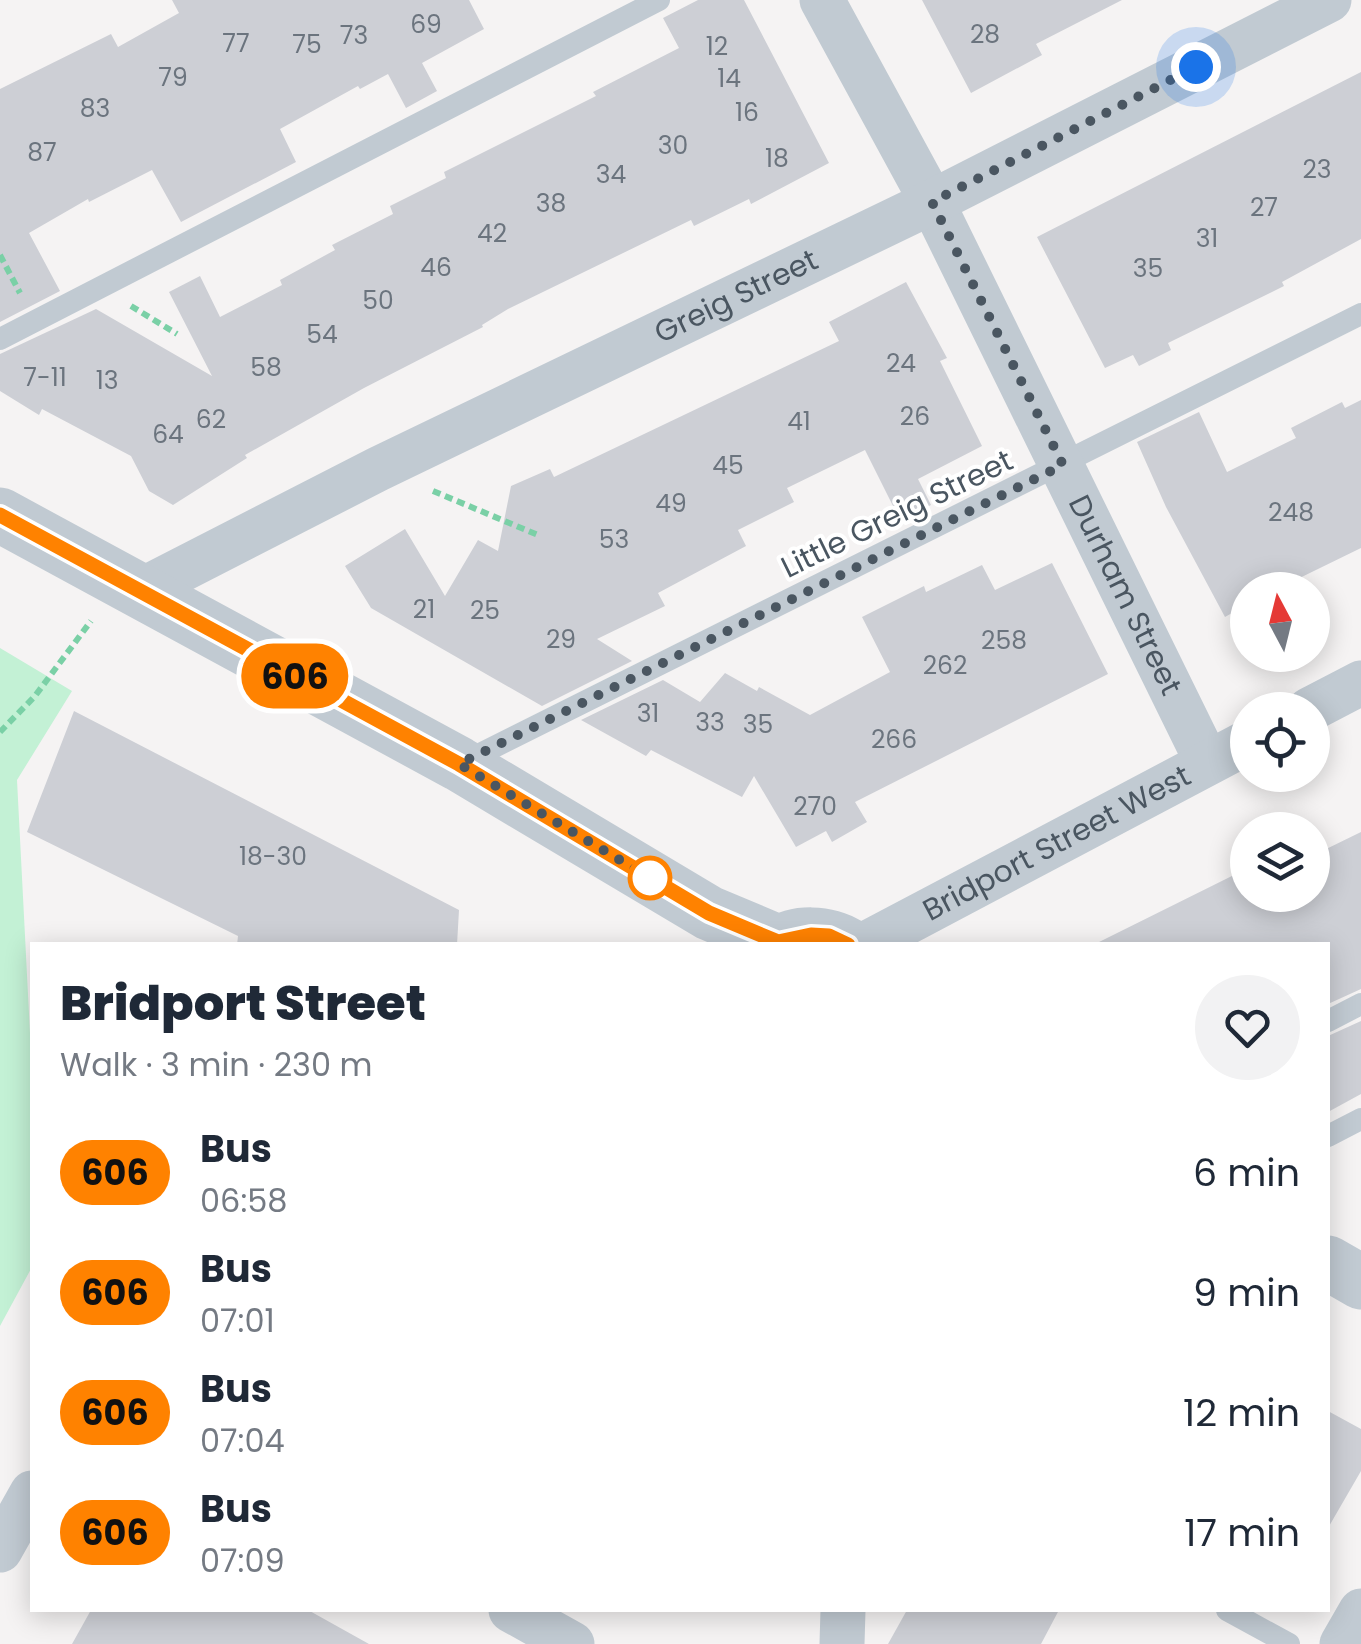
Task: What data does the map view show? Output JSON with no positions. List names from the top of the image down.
{
  "streets": {
    "street": ["Greig Street", "Durham Street", "Bridport Street West"],
    "lane": ["Little Greig Street"]
  },
  "crossings": [
    ["Greig Street", "Durham Street"],
    ["Little Greig Street", "Durham Street"],
    ["Durham Street", "Bridport Street West"]
  ],
  "lines": ["bus line 606"],
  "house_numbers": [
    "69",
    "28",
    "73",
    "77",
    "75",
    "12",
    "79",
    "14",
    "83",
    "16",
    "30",
    "87",
    "18",
    "23",
    "34",
    "38",
    "27",
    "42",
    "31",
    "46",
    "35",
    "50",
    "54",
    "24",
    "58",
    "7-11",
    "13",
    "26",
    "62",
    "41",
    "64",
    "45",
    "49",
    "248",
    "53",
    "21",
    "25",
    "29",
    "258",
    "262",
    "31",
    "33",
    "35",
    "266",
    "270",
    "18-30"
  ],
  "north": "top",
  "page": {
    "on_map": "606",
    "heading": ["Bridport Street", "Walk · 3 min · 230 m"],
    "list": [
      {
        "mark": "606",
        "name": "Bus",
        "note": "06:58",
        "value": "6 min"
      },
      {
        "mark": "606",
        "name": "Bus",
        "note": "07:01",
        "value": "9 min"
      },
      {
        "mark": "606",
        "name": "Bus",
        "note": "07:04",
        "value": "12 min"
      },
      {
        "mark": "606",
        "name": "Bus",
        "note": "07:09",
        "value": "17 min"
      }
    ]
  }
}
